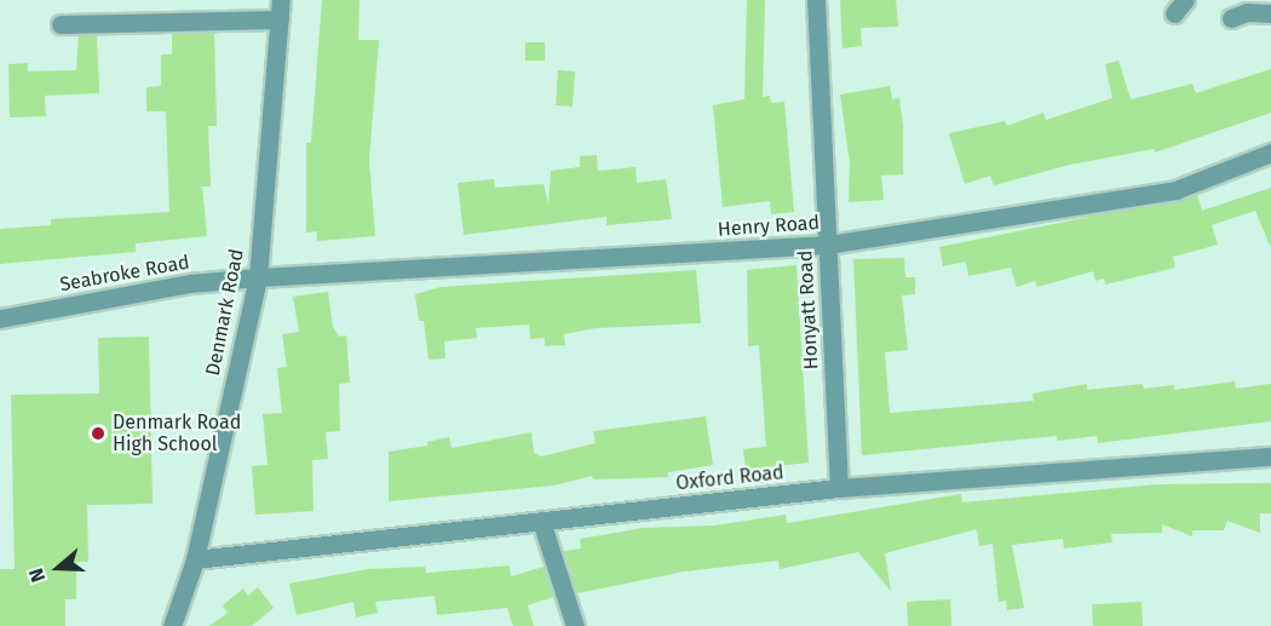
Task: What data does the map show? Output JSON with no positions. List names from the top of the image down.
{
  "streets": {
    "street": [
      "Henry Road",
      "Seabroke Road",
      "Honyatt Road",
      "Denmark Road",
      "Oxford Road"
    ]
  },
  "crossings": [
    ["Henry Road", "Seabroke Road"],
    ["Henry Road", "Honyatt Road"],
    ["Henry Road", "Denmark Road"],
    ["Seabroke Road", "Denmark Road"],
    ["Honyatt Road", "Oxford Road"],
    ["Denmark Road", "Oxford Road"]
  ],
  "places": ["Denmark Road High School"],
  "north": "left"
}
